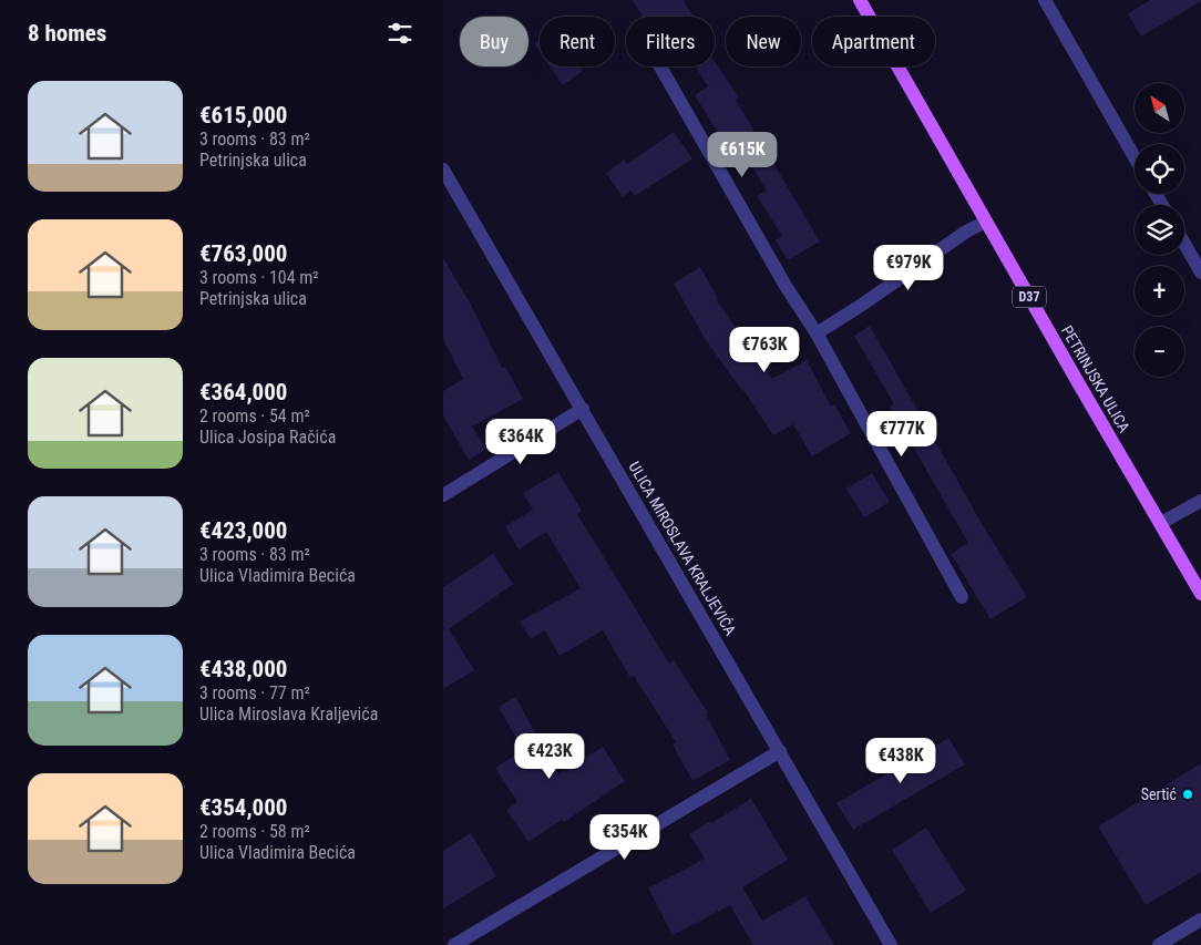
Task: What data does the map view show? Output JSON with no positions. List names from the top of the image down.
{
  "streets": {
    "main road": ["D37", "PETRINJSKA ULICA"],
    "street": ["ULICA MIROSLAVA KRALJEVIĆA"]
  },
  "places": ["Sertić"],
  "north": "top left",
  "page": {
    "heading": "8 homes",
    "chip": [
      "Buy",
      "Rent",
      "Filters",
      "New",
      "Apartment"
    ],
    "list": [
      {
        "name": "€615,000",
        "note": "3 rooms · 83 m² · Petrinjska ulica"
      },
      {
        "name": "€763,000",
        "note": "3 rooms · 104 m² · Petrinjska ulica"
      },
      {
        "name": "€364,000",
        "note": "2 rooms · 54 m² · Ulica Josipa Račića"
      },
      {
        "name": "€423,000",
        "note": "3 rooms · 83 m² · Ulica Vladimira Becića"
      },
      {
        "name": "€438,000",
        "note": "3 rooms · 77 m² · Ulica Miroslava Kraljevića"
      },
      {
        "name": "€354,000",
        "note": "2 rooms · 58 m² · Ulica Vladimira Becića"
      }
    ],
    "map_buttons": ["+", "−"],
    "price": [
      "€615K",
      "€979K",
      "€763K",
      "€777K",
      "€364K",
      "€423K",
      "€438K",
      "€354K"
    ]
  }
}
